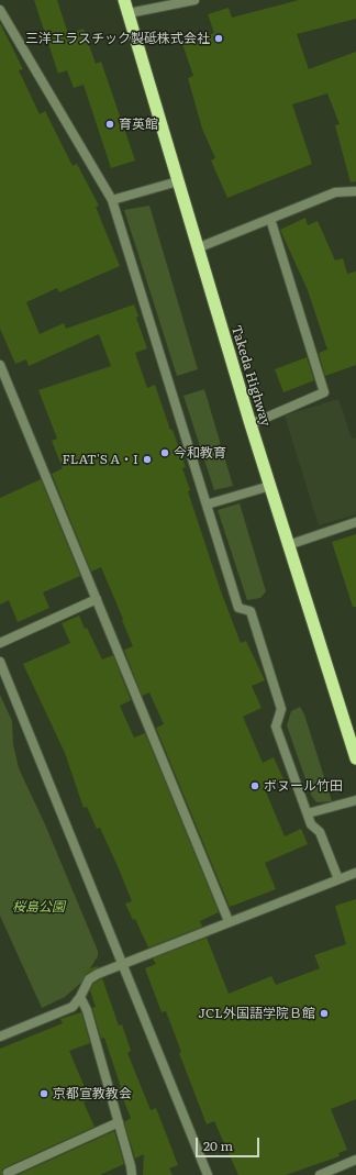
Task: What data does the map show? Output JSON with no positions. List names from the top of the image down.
{
  "streets": {
    "highway": ["Takeda Highway"]
  },
  "parks": ["桜島公園"],
  "places": [
    "三洋エラスチック製砥株式会社",
    "育英館",
    "今和教育",
    "FLAT'S A・I",
    "ボヌール竹田",
    "JCL外国語学院Ｂ館",
    "京都宣教教会"
  ],
  "scale_bar": "20 m"
}
